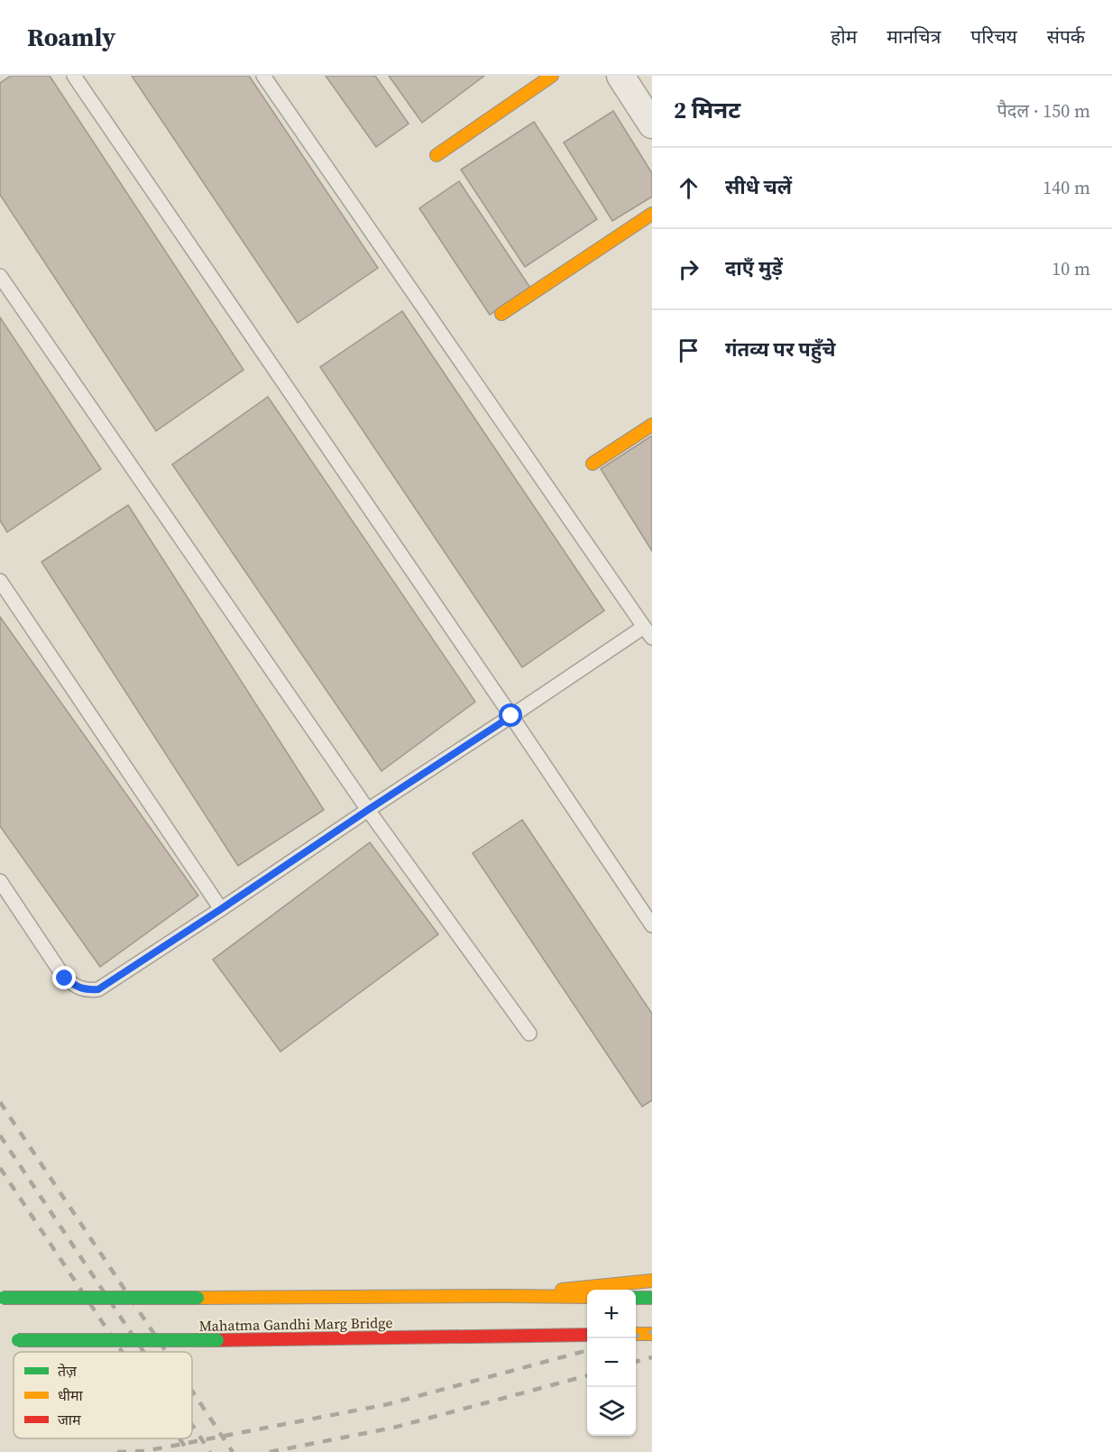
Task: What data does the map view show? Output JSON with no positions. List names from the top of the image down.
{
  "streets": {
    "main road": ["Mahatma Gandhi Marg Bridge"]
  },
  "legend": ["तेज़", "धीमा", "जाम"],
  "page": {
    "header": "Roamly",
    "nav": [
      "होम",
      "मानचित्र",
      "परिचय",
      "संपर्क"
    ],
    "heading": ["2 मिनट", "पैदल · 150 m"],
    "list": [
      ["सीधे चलें", "140 m"],
      ["दाएँ मुड़ें", "10 m"],
      "गंतव्य पर पहुँचे"
    ],
    "map_buttons": ["+", "−"]
  }
}
